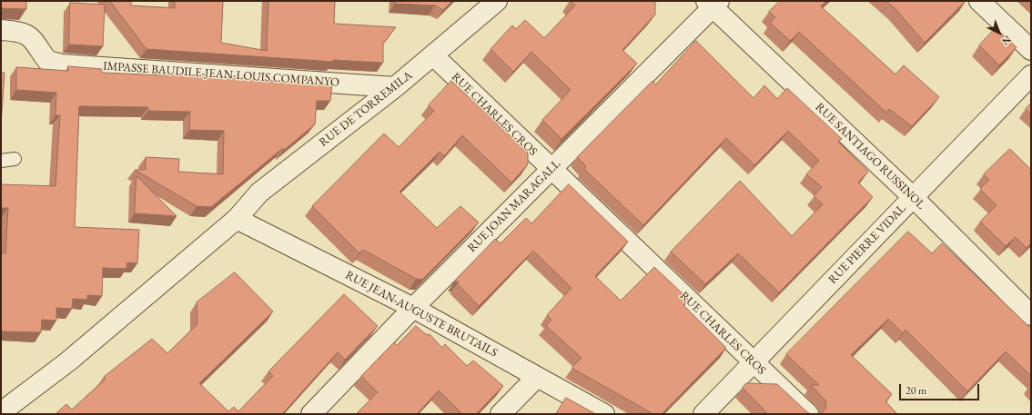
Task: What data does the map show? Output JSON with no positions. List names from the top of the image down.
{
  "streets": {
    "street": [
      "IMPASSE BAUDILE-JEAN-LOUIS COMPANYO",
      "RUE DE TORREMILA",
      "RUE CHARLES CROS",
      "RUE SANTIAGO RUSSINOL",
      "RUE JOAN MARAGALL",
      "RUE PIERRE VIDAL",
      "RUE JEAN-AUGUSTE BRUTAILS"
    ]
  },
  "crossings": [
    ["IMPASSE BAUDILE-JEAN-LOUIS COMPANYO", "RUE DE TORREMILA"],
    ["RUE DE TORREMILA", "RUE CHARLES CROS"],
    ["RUE DE TORREMILA", "RUE JEAN-AUGUSTE BRUTAILS"],
    ["RUE CHARLES CROS", "RUE JOAN MARAGALL"],
    ["RUE CHARLES CROS", "RUE PIERRE VIDAL"],
    ["RUE SANTIAGO RUSSINOL", "RUE JOAN MARAGALL"],
    ["RUE SANTIAGO RUSSINOL", "RUE PIERRE VIDAL"],
    ["RUE JOAN MARAGALL", "RUE JEAN-AUGUSTE BRUTAILS"]
  ],
  "scale_bar": "20 m",
  "north": "bottom right"
}
